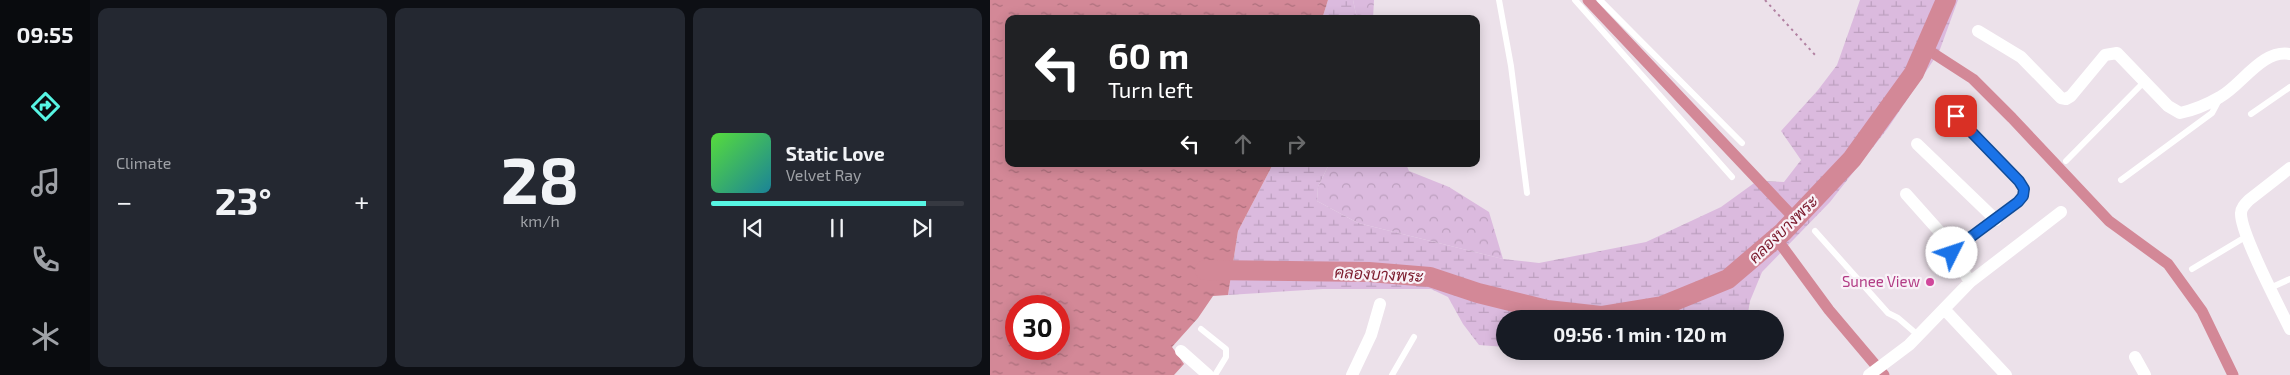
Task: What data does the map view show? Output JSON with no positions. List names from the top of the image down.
{
  "water": ["คลองบางพระ"],
  "places": ["Sunee View"],
  "page": {
    "tabs": "09:55",
    "tile": [
      "Climate",
      ["28", "km/h"]
    ],
    "turn": ["60 m", "Turn left"],
    "song": ["Static Love", "Velvet Ray"],
    "heat": ["−", "23°", "+"],
    "limit": "30",
    "trip": "09:56 · 1 min · 120 m"
  }
}
